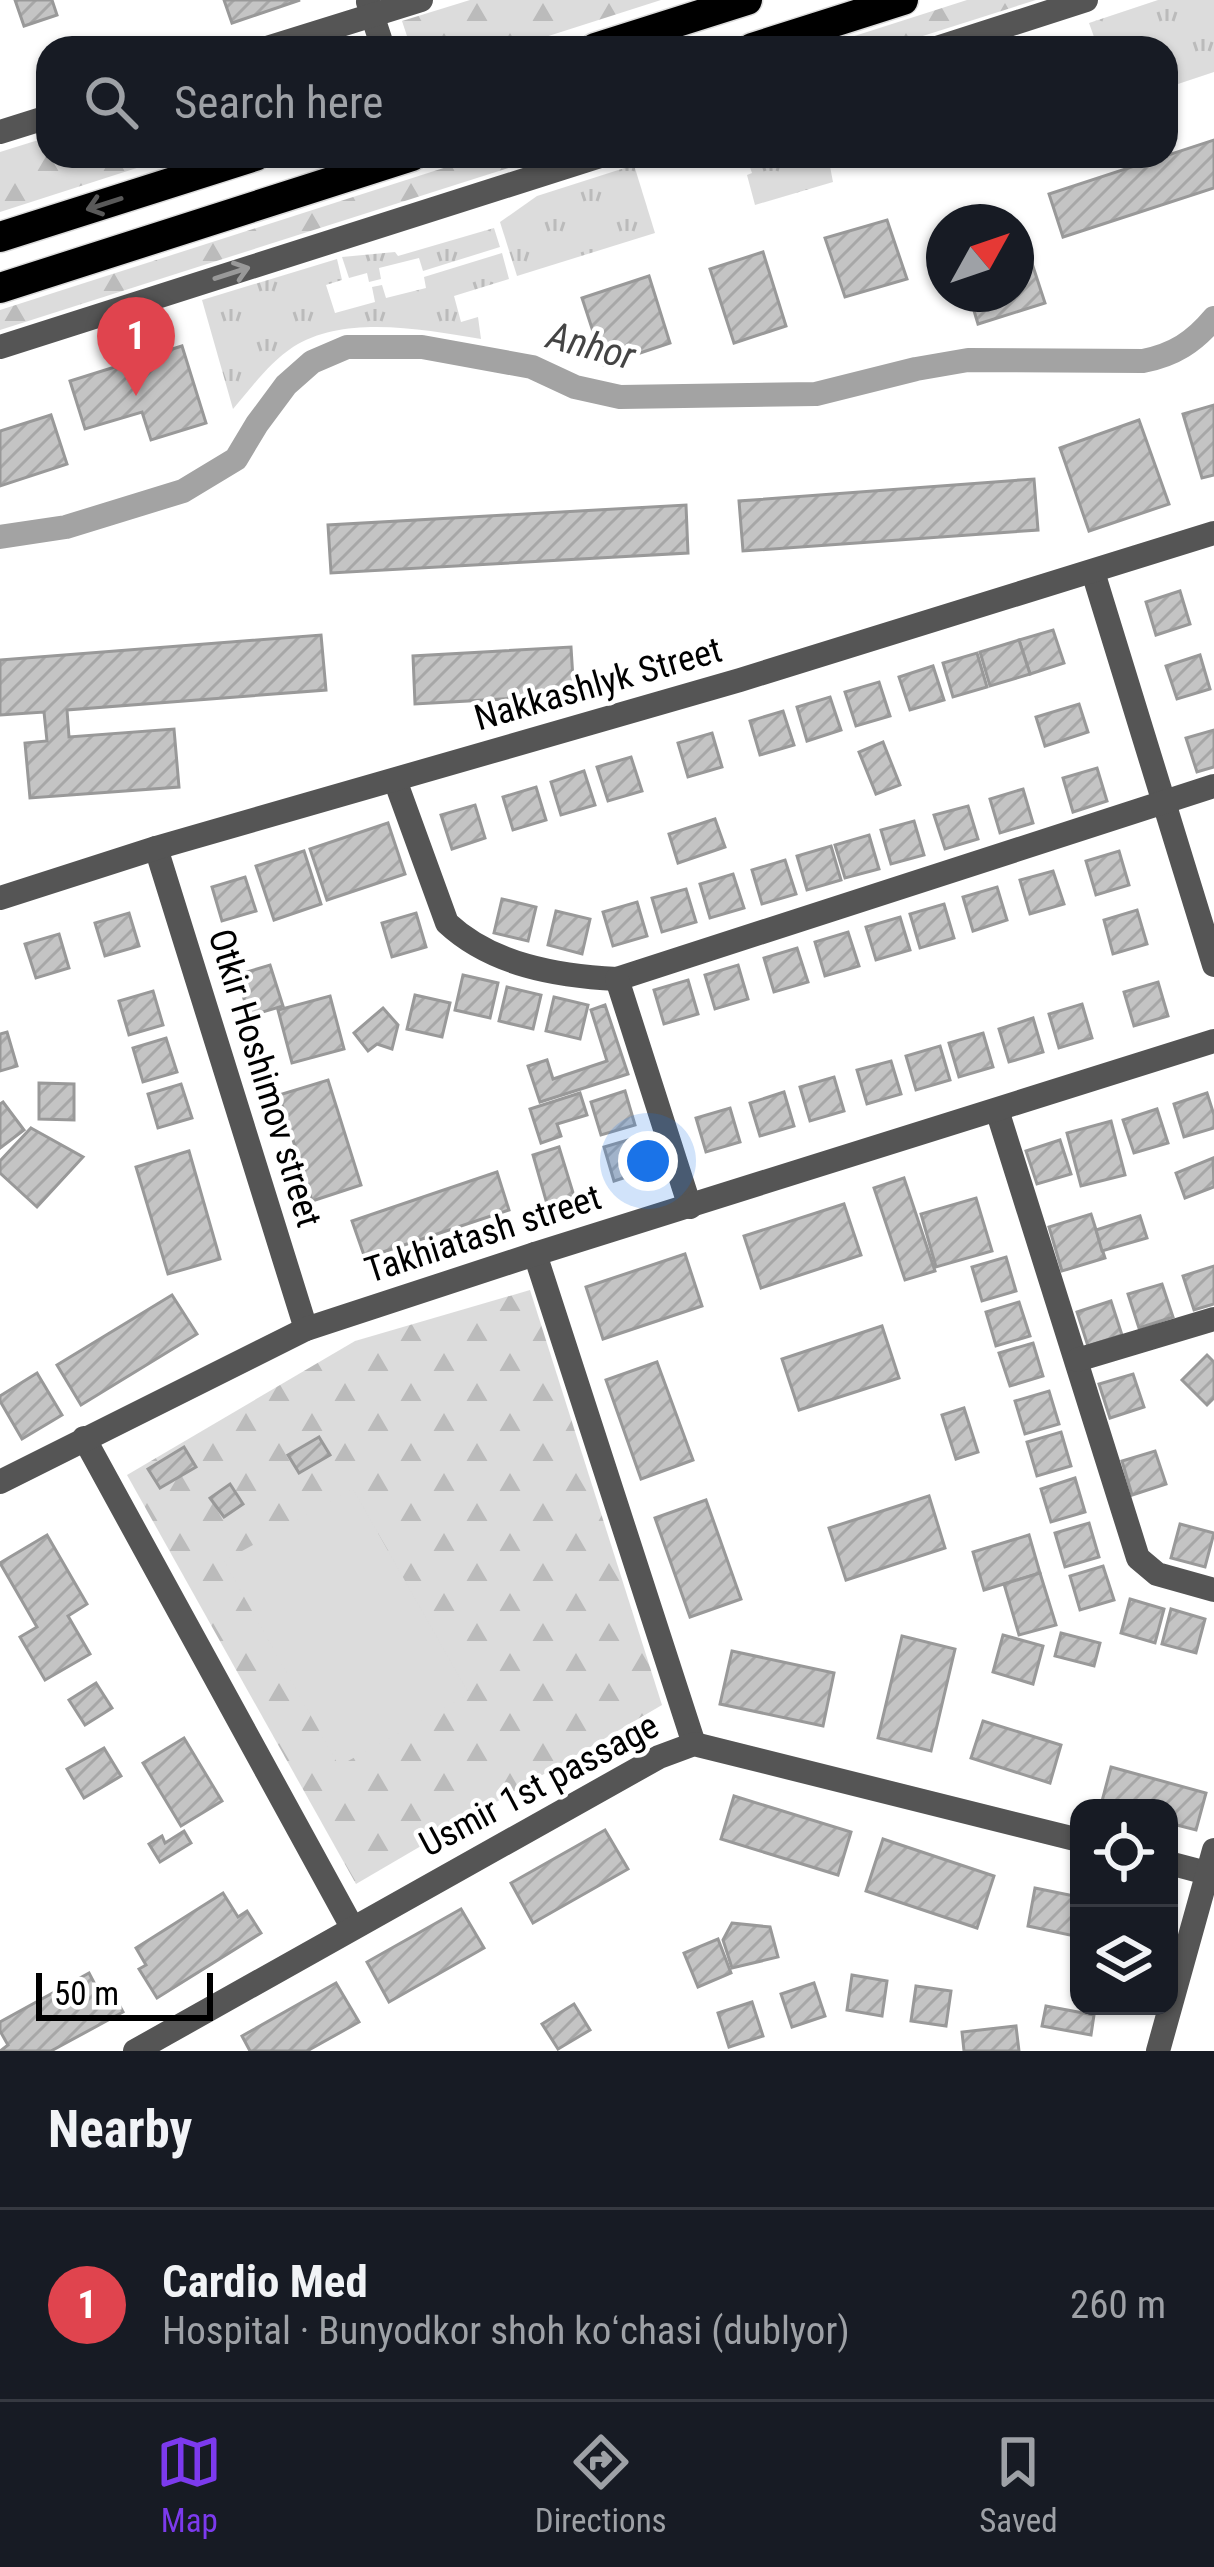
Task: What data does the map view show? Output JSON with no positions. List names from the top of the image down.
{
  "streets": {
    "street": [
      "Nakkashlyk Street",
      "Otkir Hoshimov street",
      "Takhiatash street",
      "Usmir 1st passage"
    ]
  },
  "crossings": [
    ["Nakkashlyk Street", "Otkir Hoshimov street"],
    ["Otkir Hoshimov street", "Takhiatash street"]
  ],
  "water": ["Anhor"],
  "scale_bar": "50 m",
  "north": "top right",
  "page": {
    "search": "Search here",
    "pins": "1",
    "scale": "50 m",
    "heading": "Nearby",
    "list": [
      {
        "mark": "1",
        "name": "Cardio Med",
        "note": "Hospital · Bunyodkor shoh koʻchasi (dublyor)",
        "value": "260 m"
      }
    ],
    "nav": ["Map", "Directions", "Saved"]
  }
}
